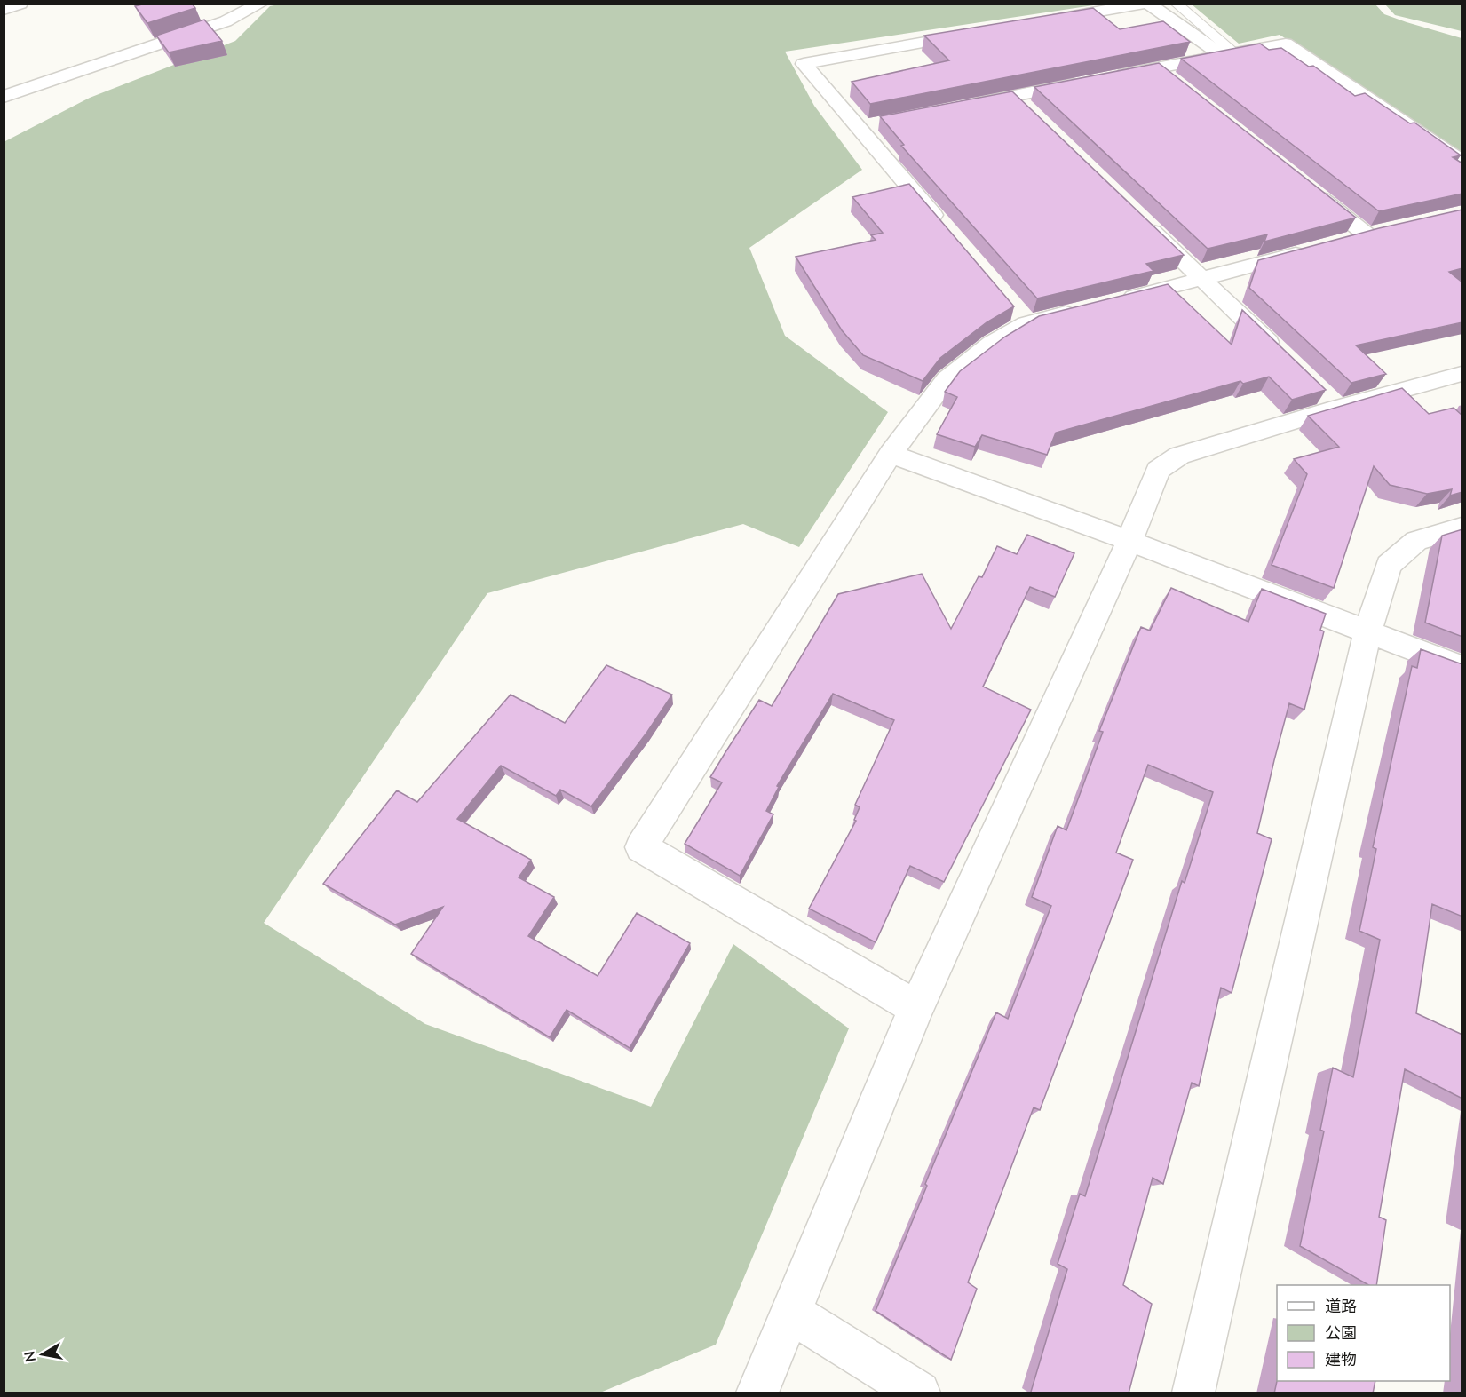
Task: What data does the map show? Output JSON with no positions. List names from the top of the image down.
{
  "legend": ["道路", "公園", "建物"],
  "north": "left"
}
